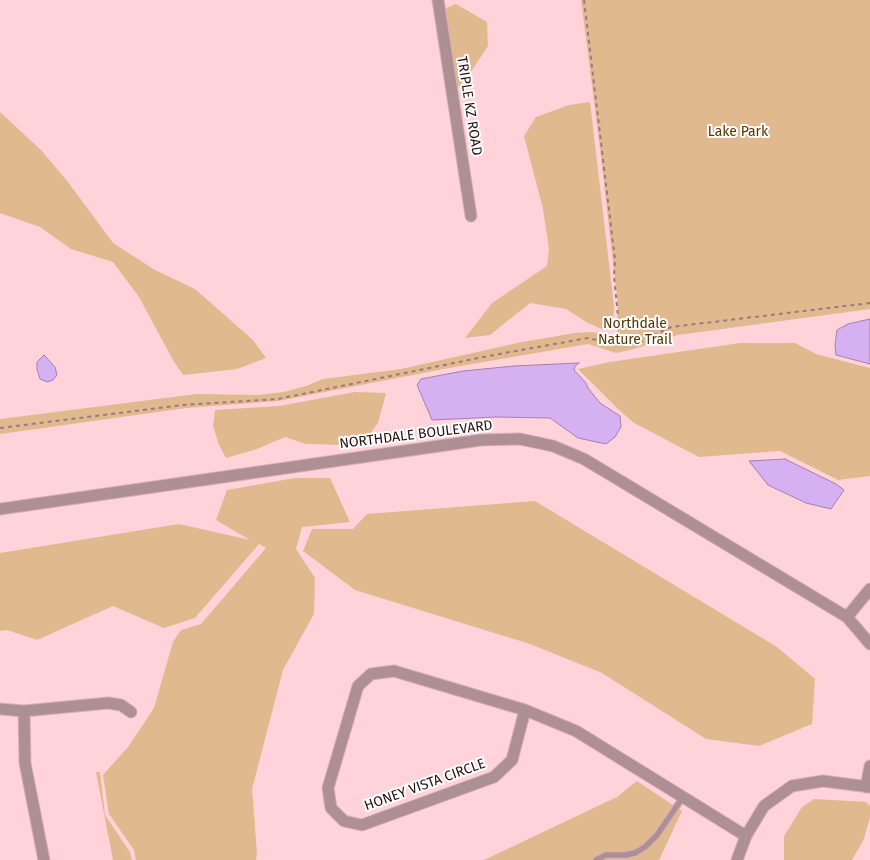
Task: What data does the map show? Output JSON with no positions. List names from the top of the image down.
{
  "streets": {
    "street": ["TRIPLE KZ ROAD", "NORTHDALE BOULEVARD", "HONEY VISTA CIRCLE"]
  },
  "parks": ["Lake Park", "Northdale Nature Trail"]
}
